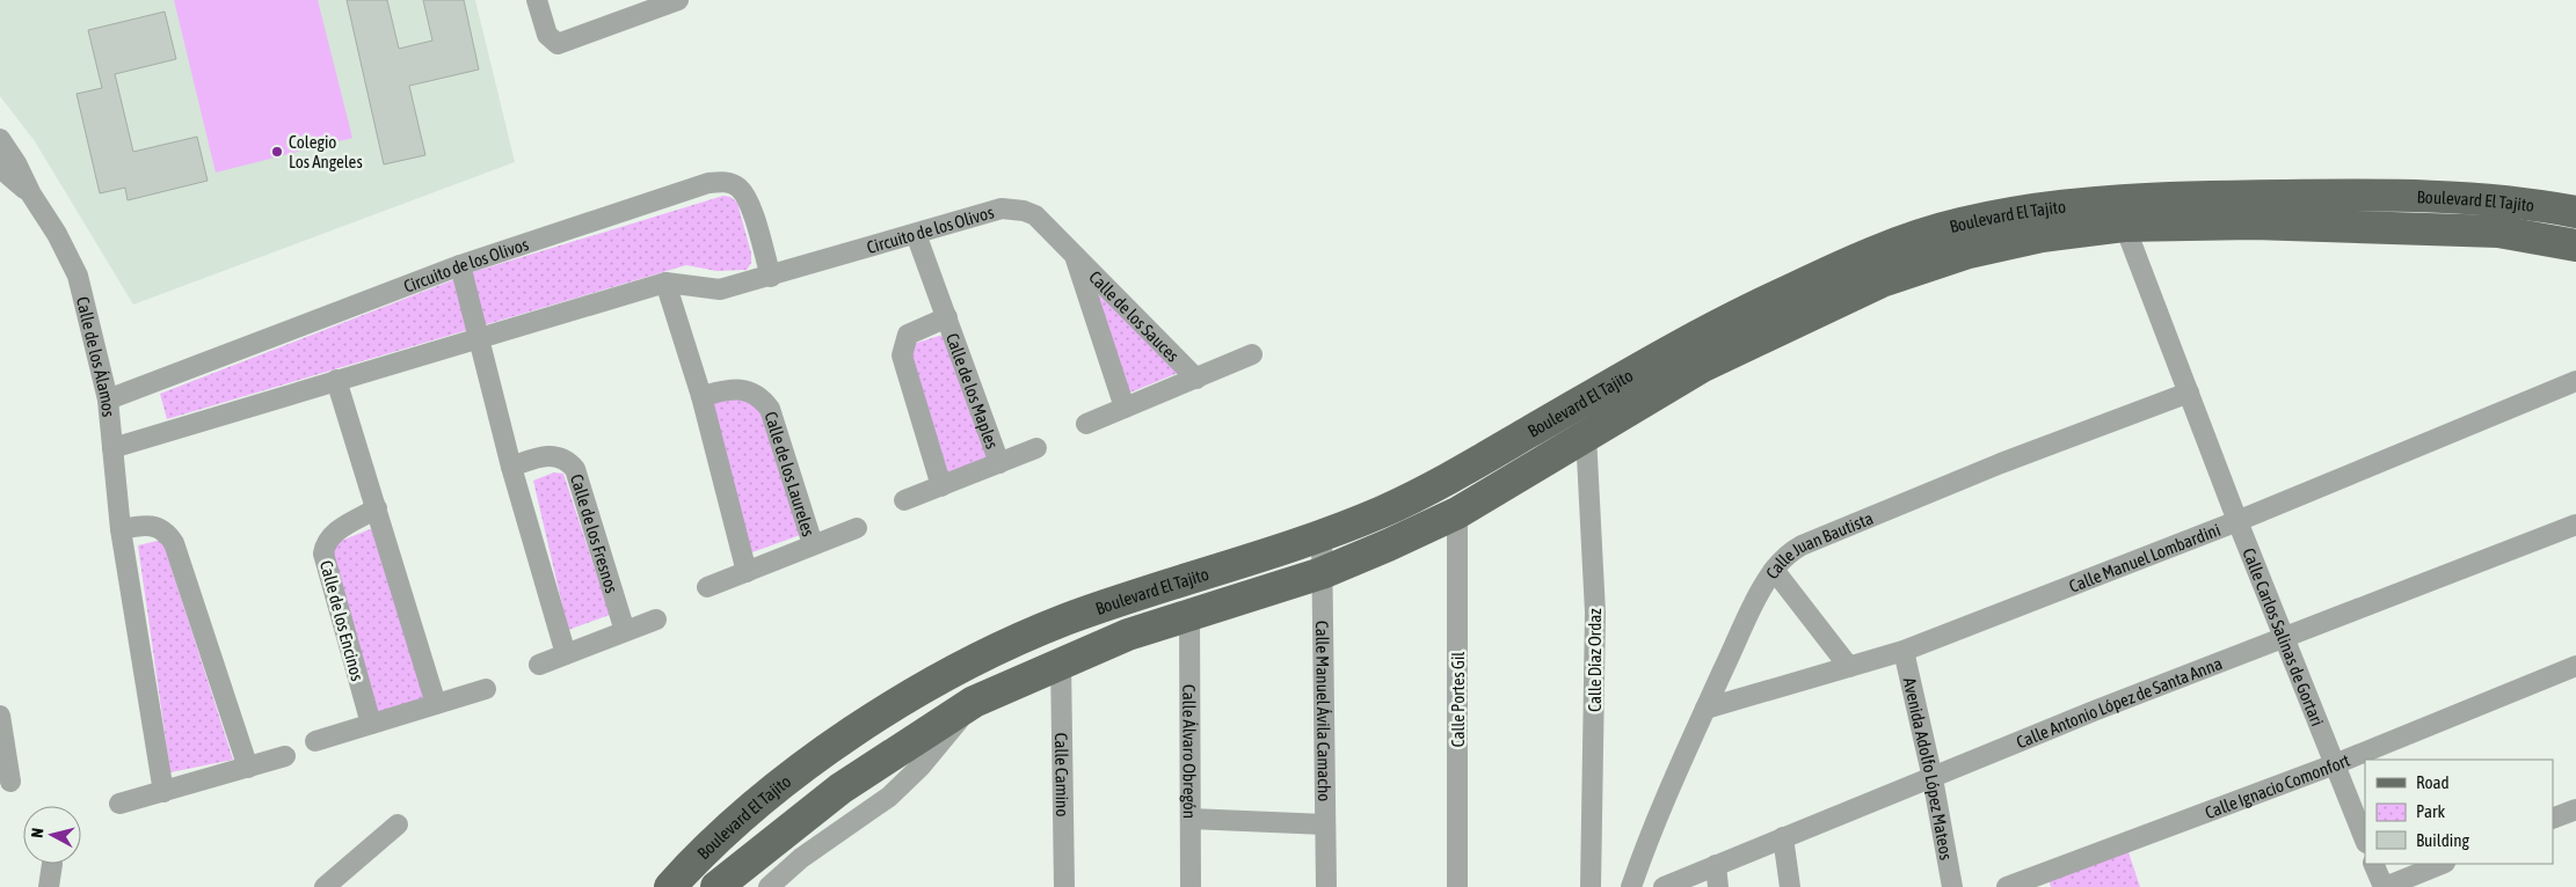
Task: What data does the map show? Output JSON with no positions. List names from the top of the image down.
{
  "streets": {
    "main road": ["Boulevard El Tajito"],
    "street": [
      "Circuito de los Olivos",
      "Calle de los Sauces",
      "Calle de los Álamos",
      "Calle de los Maples",
      "Calle de los Laureles",
      "Calle de los Fresnos",
      "Calle Juan Bautista",
      "Calle Manuel Lombardini",
      "Calle de los Encinos",
      "Calle Carlos Salinas de Gortari",
      "Calle Díaz Ordaz",
      "Calle Portes Gil",
      "Calle Antonio López de Santa Anna",
      "Calle Manuel Ávila Camacho",
      "Calle Álvaro Obregón",
      "Avenida Adolfo López Mateos",
      "Calle Camino",
      "Calle Ignacio Comonfort"
    ]
  },
  "crossings": [
    ["Boulevard El Tajito", "Calle Carlos Salinas de Gortari"],
    ["Boulevard El Tajito", "Calle Díaz Ordaz"],
    ["Boulevard El Tajito", "Calle Portes Gil"],
    ["Boulevard El Tajito", "Calle Manuel Ávila Camacho"],
    ["Boulevard El Tajito", "Calle Álvaro Obregón"],
    ["Boulevard El Tajito", "Calle Camino"],
    ["Circuito de los Olivos", "Calle de los Sauces"],
    ["Circuito de los Olivos", "Calle de los Álamos"],
    ["Circuito de los Olivos", "Calle de los Maples"],
    ["Calle Juan Bautista", "Calle Manuel Lombardini"],
    ["Calle Juan Bautista", "Calle Carlos Salinas de Gortari"],
    ["Calle Manuel Lombardini", "Calle Carlos Salinas de Gortari"],
    ["Calle Manuel Lombardini", "Avenida Adolfo López Mateos"],
    ["Calle Carlos Salinas de Gortari", "Calle Antonio López de Santa Anna"],
    ["Calle Carlos Salinas de Gortari", "Calle Ignacio Comonfort"],
    ["Calle Antonio López de Santa Anna", "Avenida Adolfo López Mateos"]
  ],
  "places": ["Colegio Los Angeles"],
  "legend": ["Road", "Park", "Building"],
  "north": "left"
}
